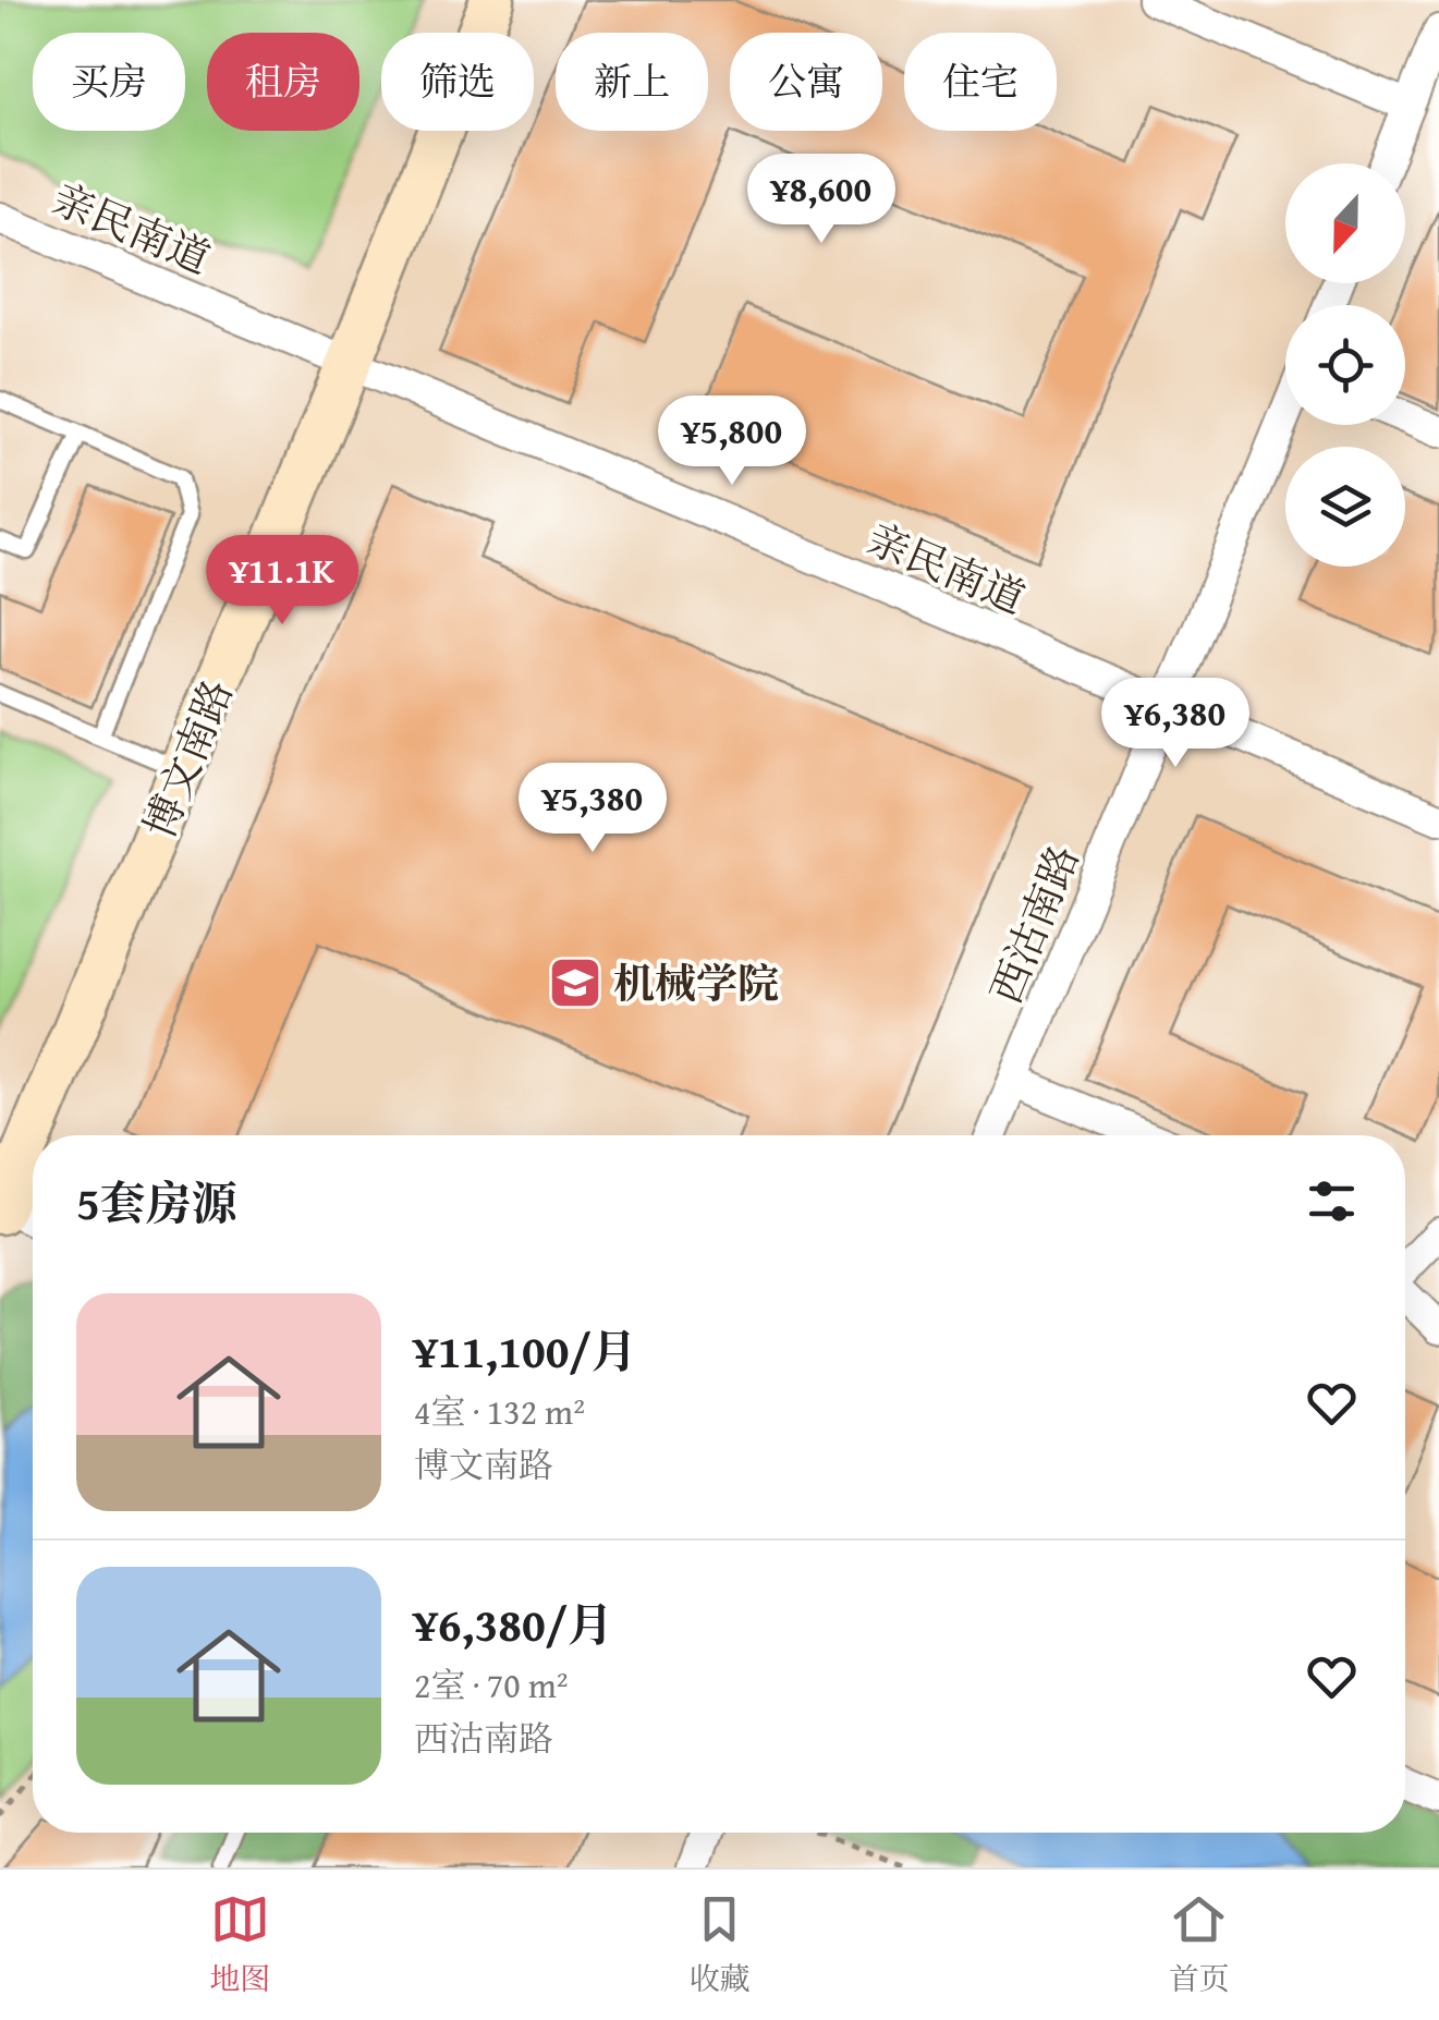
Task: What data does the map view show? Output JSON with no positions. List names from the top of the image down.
{
  "streets": {
    "street": ["亲民南道", "博文南路", "西沽南路"]
  },
  "crossings": [
    ["亲民南道", "博文南路"],
    ["亲民南道", "西沽南路"]
  ],
  "places": {
    "school or university": ["机械学院"]
  },
  "north": "bottom",
  "page": {
    "chip": [
      "买房",
      "租房",
      "筛选",
      "新上",
      "公寓",
      "住宅"
    ],
    "price": [
      "¥8,600",
      "¥5,800",
      "¥11.1K",
      "¥6,380",
      "¥5,380"
    ],
    "heading": "5套房源",
    "list": [
      {
        "name": "¥11,100/月",
        "note": "4室 · 132 m² · 博文南路"
      },
      {
        "name": "¥6,380/月",
        "note": "2室 · 70 m² · 西沽南路"
      }
    ],
    "tabs": ["地图", "收藏", "首页"]
  }
}
